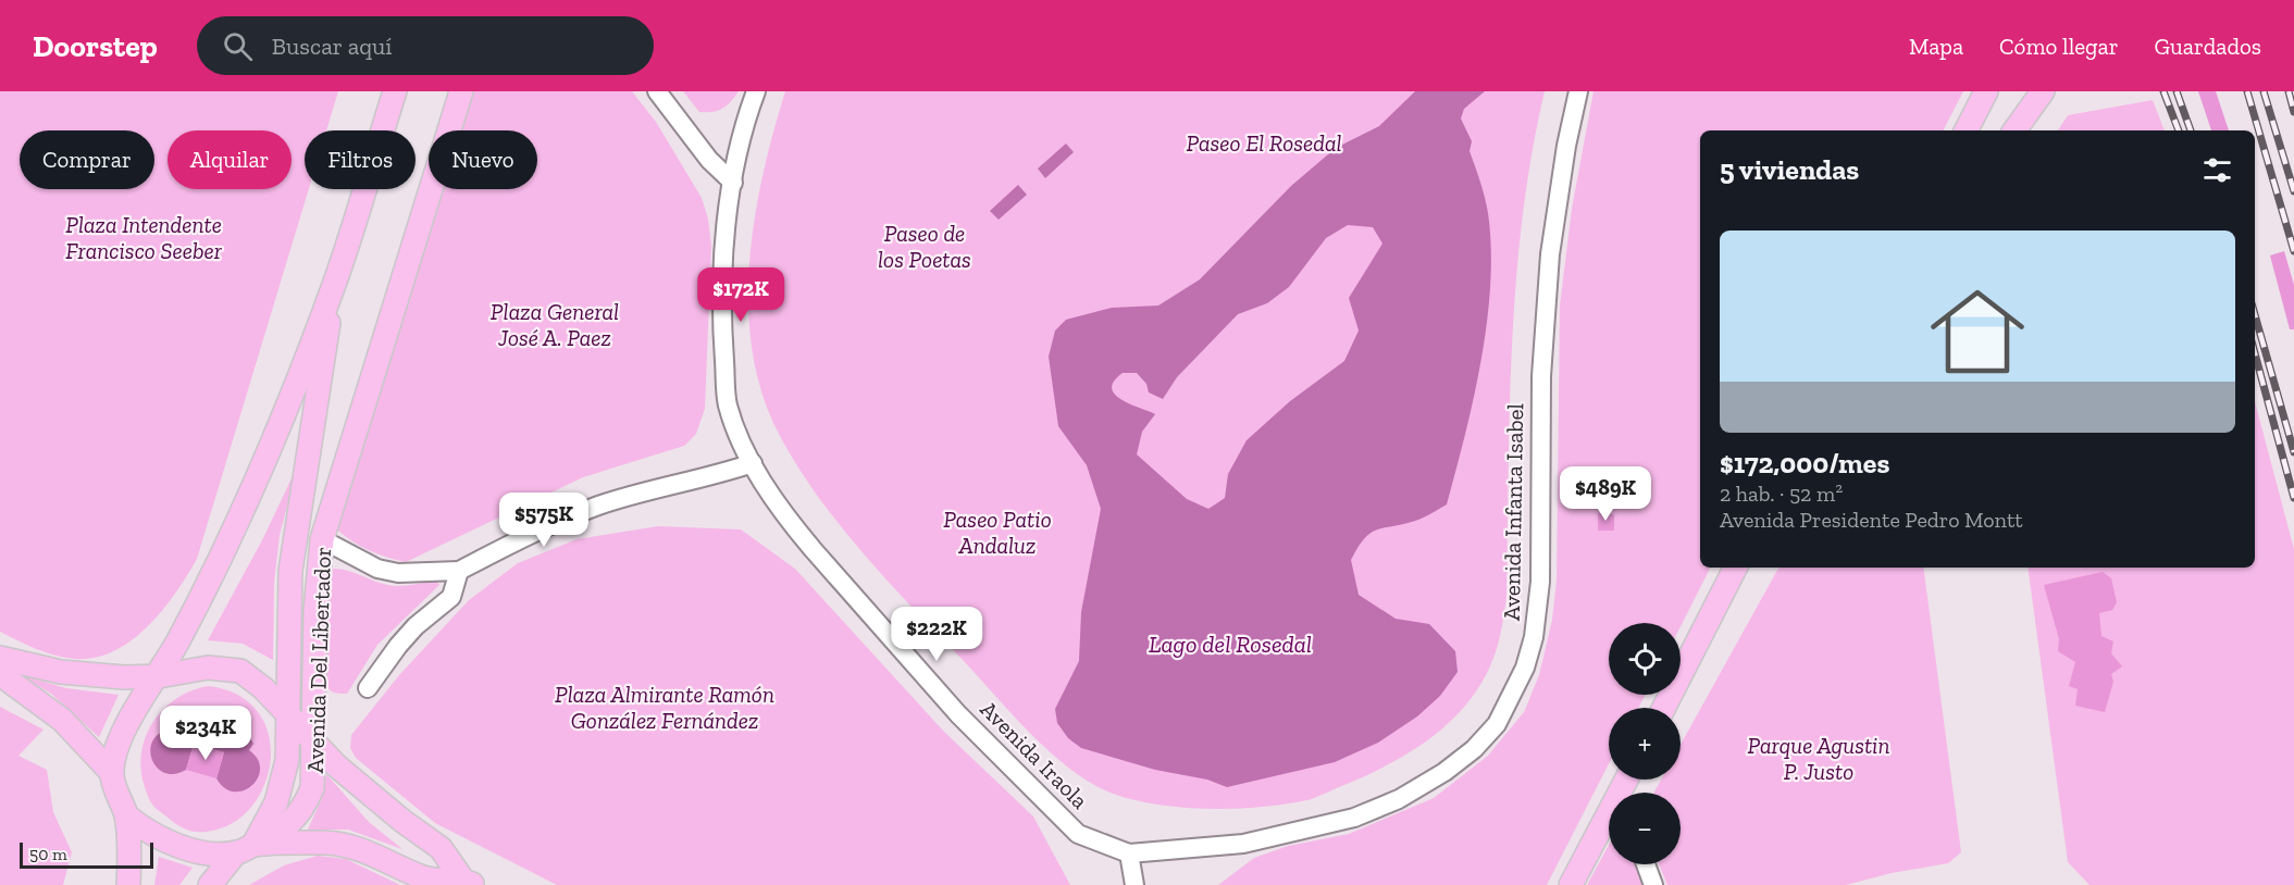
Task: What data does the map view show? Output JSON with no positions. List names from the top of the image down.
{
  "streets": {
    "main road": ["Avenida Del Libertador"],
    "street": ["Avenida Infanta Isabel", "Avenida Iraola"]
  },
  "crossings": [
    ["Avenida Infanta Isabel", "Avenida Iraola"]
  ],
  "water": ["Lago del Rosedal"],
  "parks": [
    "Paseo El Rosedal",
    "Plaza Intendente Francisco Seeber",
    "Paseo de los Poetas",
    "Plaza General José A. Paez",
    "Paseo Patio Andaluz",
    "Plaza Almirante Ramón González Fernández",
    "Parque Agustin P. Justo"
  ],
  "scale_bar": "50 m",
  "page": {
    "header": "Doorstep",
    "search": "Buscar aquí",
    "nav": ["Mapa", "Cómo llegar", "Guardados"],
    "chip": [
      "Comprar",
      "Alquilar",
      "Filtros",
      "Nuevo"
    ],
    "heading": "5 viviendas",
    "list": [
      {
        "name": "$172,000/mes",
        "note": "2 hab. · 52 m² · Avenida Presidente Pedro Montt"
      }
    ],
    "price": [
      "$172K",
      "$489K",
      "$575K",
      "$222K",
      "$234K"
    ],
    "map_buttons": ["+", "−"],
    "scale": "50 m"
  }
}
